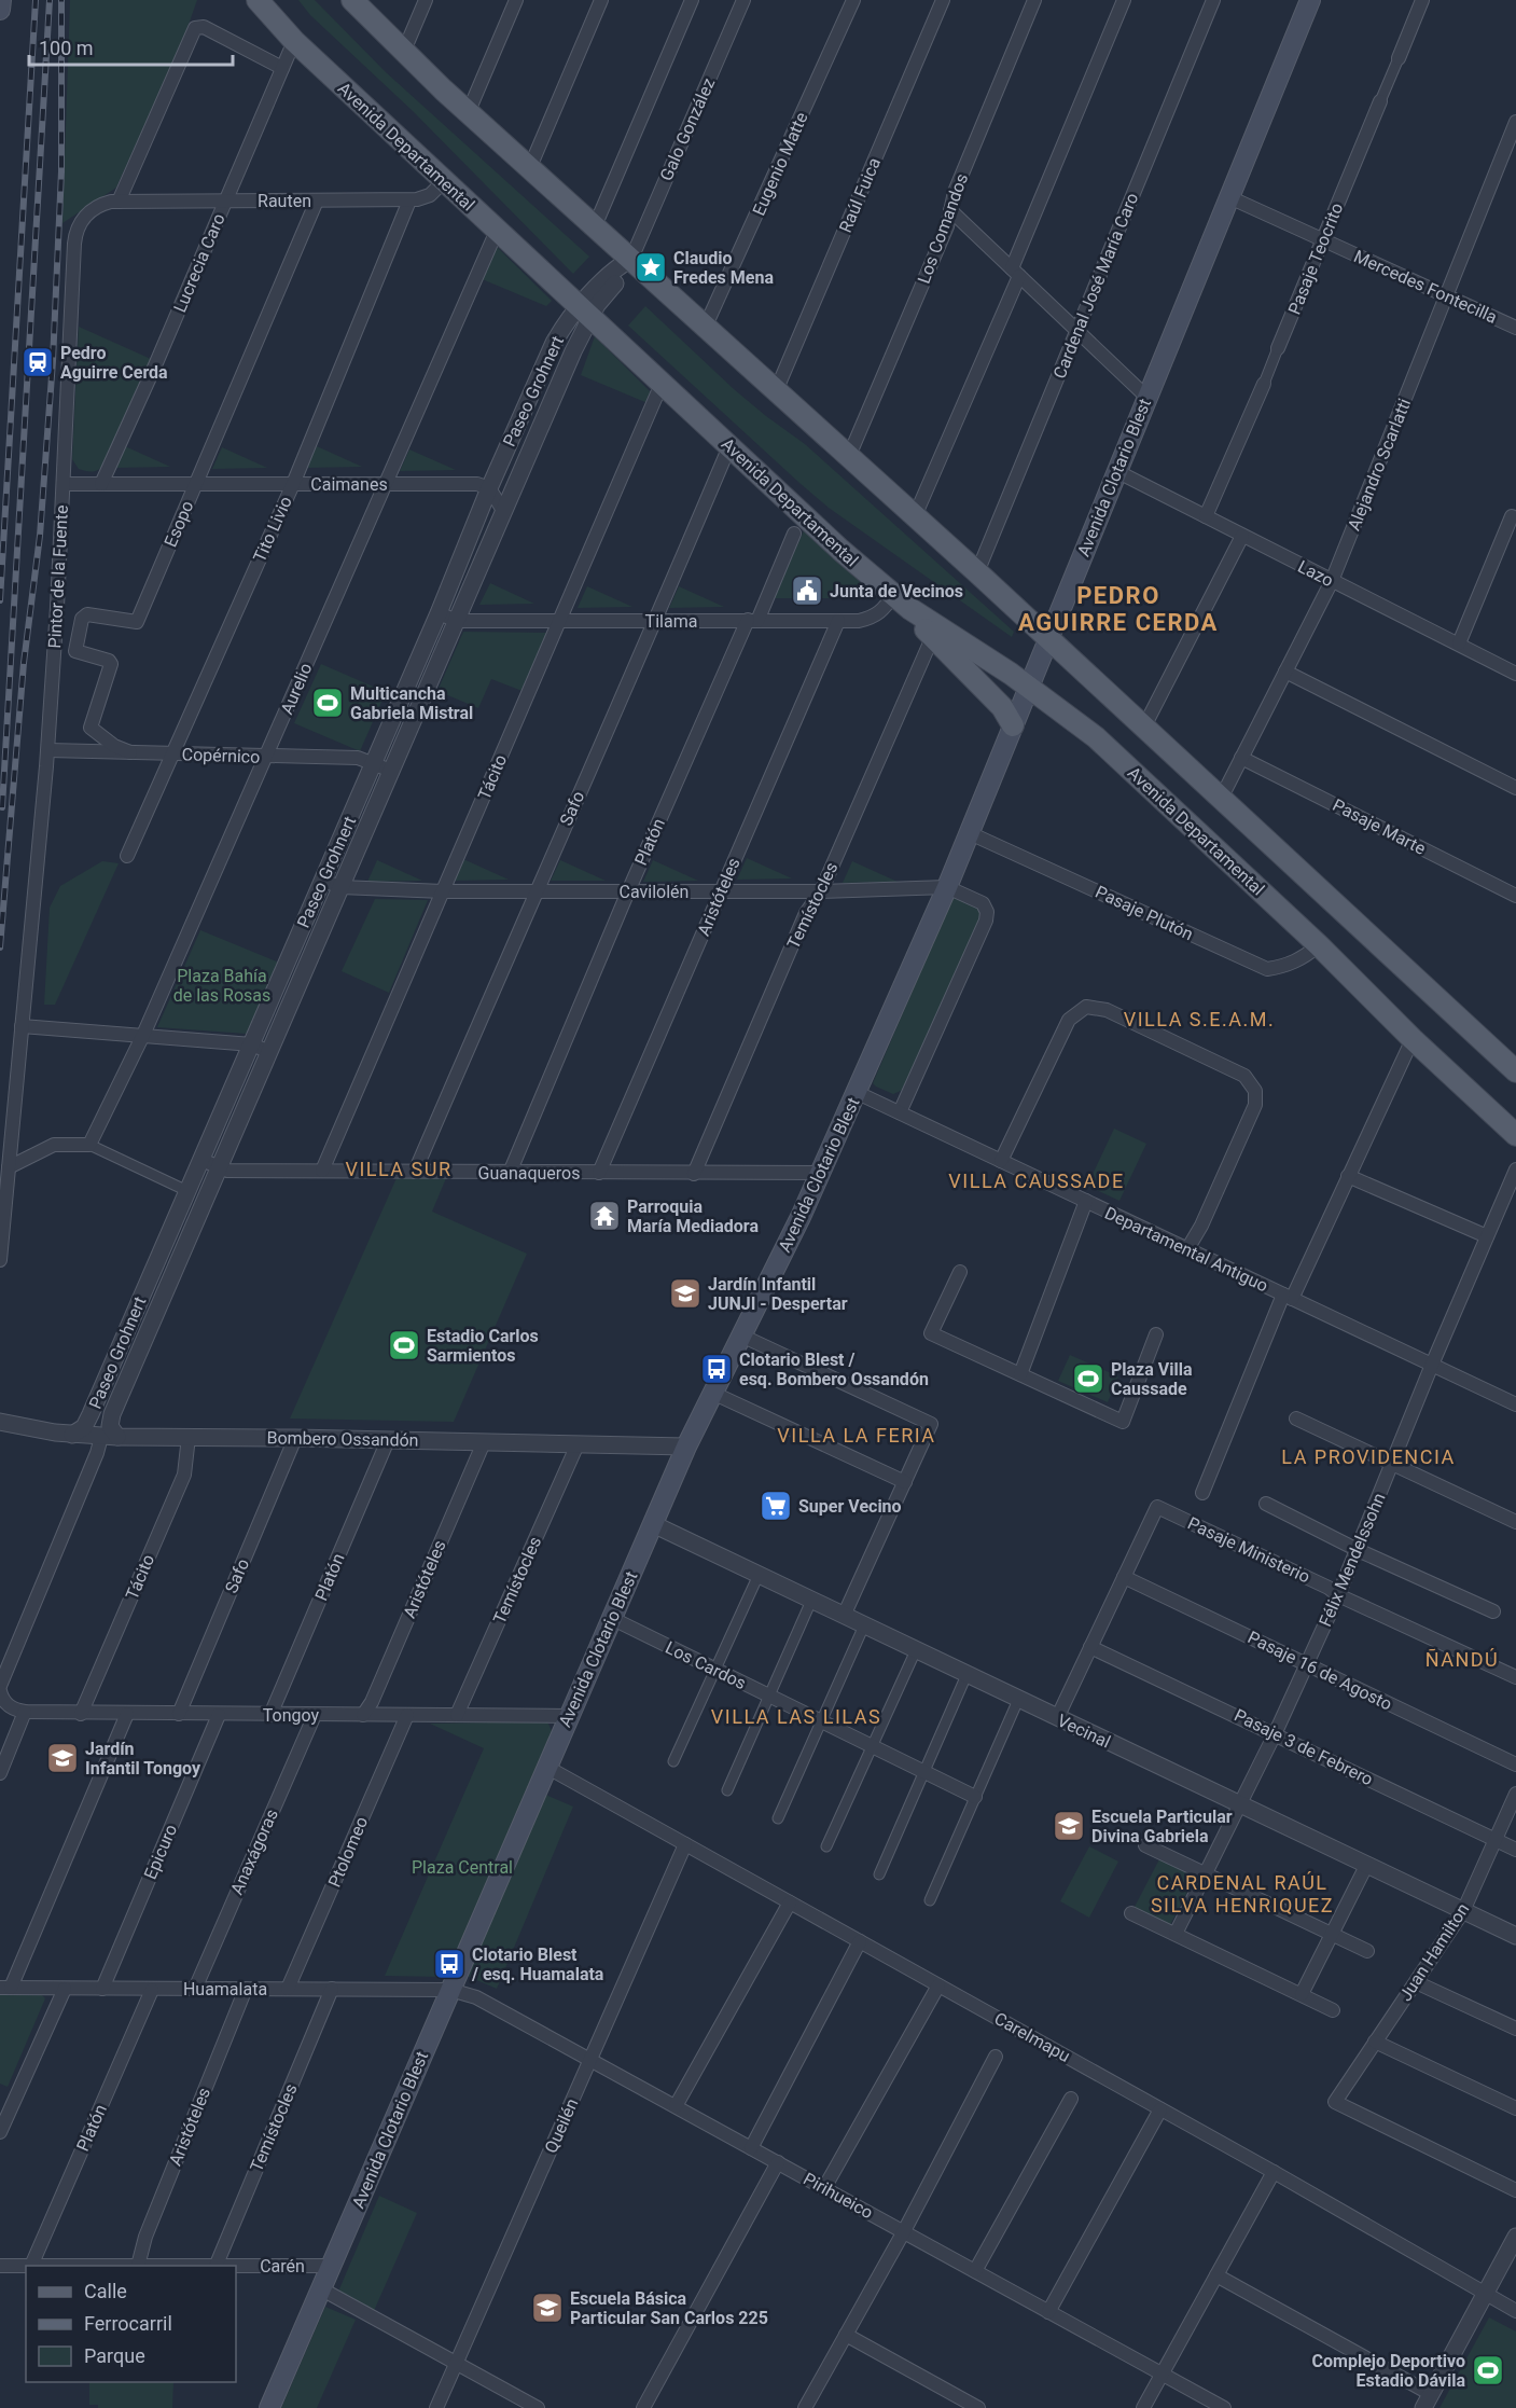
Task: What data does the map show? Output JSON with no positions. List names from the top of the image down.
{
  "streets": {
    "main road": ["Avenida Departamental", "Avenida Clotario Blest"],
    "street": [
      "Galo González",
      "Eugenio Matte",
      "Raúl Fuica",
      "Rauten",
      "Los Comandos",
      "Pasaje Teocrito",
      "Lucrecia Caro",
      "Cardenal José María Caro",
      "Mercedes Fontecilla",
      "Paseo Grohnert",
      "Alejandro Scarlatti",
      "Caimanes",
      "Esopo",
      "Tito Livio",
      "Lazo",
      "Pintor de la Fuente",
      "Tilama",
      "Aurelio",
      "Copérnico",
      "Tácito",
      "Safo",
      "Pasaje Marte",
      "Platón",
      "Cavilolén",
      "Aristóteles",
      "Temístocles",
      "Pasaje Plutón",
      "Guanaqueros",
      "Departamental Antiguo",
      "Bombero Ossandón",
      "Pasaje Ministerio",
      "Félix Mendelssohn",
      "Los Cardos",
      "Pasaje 16 de Agosto",
      "Tongoy",
      "Vecinal",
      "Pasaje 3 de Febrero",
      "Epicuro",
      "Anaxágoras",
      "Ptolomeo",
      "Juan Hamilton",
      "Huamalata",
      "Carelmapu",
      "Queilén",
      "Pirihueico",
      "Carén"
    ]
  },
  "crossings": [
    ["Galo González", "Avenida Departamental"],
    ["Galo González", "Paseo Grohnert"],
    ["Avenida Departamental", "Rauten"],
    ["Avenida Departamental", "Lucrecia Caro"],
    ["Avenida Departamental", "Paseo Grohnert"],
    ["Avenida Departamental", "Avenida Clotario Blest"],
    ["Avenida Departamental", "Tilama"],
    ["Avenida Departamental", "Aurelio"],
    ["Avenida Departamental", "Tácito"],
    ["Avenida Departamental", "Safo"],
    ["Avenida Departamental", "Pasaje Plutón"],
    ["Rauten", "Lucrecia Caro"],
    ["Rauten", "Esopo"],
    ["Rauten", "Tito Livio"],
    ["Rauten", "Pintor de la Fuente"],
    ["Pasaje Teocrito", "Mercedes Fontecilla"],
    ["Pasaje Teocrito", "Lazo"],
    ["Lucrecia Caro", "Caimanes"],
    ["Mercedes Fontecilla", "Alejandro Scarlatti"],
    ["Mercedes Fontecilla", "Avenida Clotario Blest"],
    ["Paseo Grohnert", "Caimanes"],
    ["Paseo Grohnert", "Tilama"],
    ["Paseo Grohnert", "Copérnico"],
    ["Paseo Grohnert", "Cavilolén"],
    ["Paseo Grohnert", "Guanaqueros"],
    ["Paseo Grohnert", "Bombero Ossandón"],
    ["Alejandro Scarlatti", "Lazo"],
    ["Alejandro Scarlatti", "Pasaje Marte"],
    ["Avenida Clotario Blest", "Lazo"],
    ["Avenida Clotario Blest", "Cavilolén"],
    ["Avenida Clotario Blest", "Pasaje Plutón"],
    ["Avenida Clotario Blest", "Guanaqueros"],
    ["Avenida Clotario Blest", "Departamental Antiguo"],
    ["Avenida Clotario Blest", "Bombero Ossandón"],
    ["Avenida Clotario Blest", "Los Cardos"],
    ["Avenida Clotario Blest", "Tongoy"],
    ["Avenida Clotario Blest", "Vecinal"],
    ["Avenida Clotario Blest", "Huamalata"],
    ["Avenida Clotario Blest", "Carelmapu"],
    ["Avenida Clotario Blest", "Pirihueico"],
    ["Avenida Clotario Blest", "Carén"],
    ["Caimanes", "Esopo"],
    ["Caimanes", "Tito Livio"],
    ["Caimanes", "Pintor de la Fuente"],
    ["Caimanes", "Aurelio"],
    ["Esopo", "Copérnico"],
    ["Tito Livio", "Copérnico"],
    ["Pintor de la Fuente", "Copérnico"],
    ["Tilama", "Tácito"],
    ["Tilama", "Safo"],
    ["Tilama", "Platón"],
    ["Tilama", "Aristóteles"],
    ["Aurelio", "Copérnico"],
    ["Tácito", "Cavilolén"],
    ["Tácito", "Guanaqueros"],
    ["Tácito", "Bombero Ossandón"],
    ["Tácito", "Tongoy"],
    ["Safo", "Cavilolén"],
    ["Safo", "Guanaqueros"],
    ["Safo", "Bombero Ossandón"],
    ["Safo", "Tongoy"],
    ["Platón", "Cavilolén"],
    ["Platón", "Guanaqueros"],
    ["Platón", "Bombero Ossandón"],
    ["Platón", "Tongoy"],
    ["Platón", "Huamalata"],
    ["Platón", "Carén"],
    ["Cavilolén", "Aristóteles"],
    ["Cavilolén", "Temístocles"],
    ["Cavilolén", "Departamental Antiguo"],
    ["Aristóteles", "Guanaqueros"],
    ["Aristóteles", "Bombero Ossandón"],
    ["Aristóteles", "Tongoy"],
    ["Aristóteles", "Huamalata"],
    ["Aristóteles", "Carén"],
    ["Temístocles", "Guanaqueros"],
    ["Temístocles", "Bombero Ossandón"],
    ["Temístocles", "Tongoy"],
    ["Temístocles", "Huamalata"],
    ["Departamental Antiguo", "Félix Mendelssohn"],
    ["Pasaje Ministerio", "Félix Mendelssohn"],
    ["Pasaje Ministerio", "Pasaje 16 de Agosto"],
    ["Félix Mendelssohn", "Pasaje 16 de Agosto"],
    ["Félix Mendelssohn", "Vecinal"],
    ["Félix Mendelssohn", "Pasaje 3 de Febrero"],
    ["Tongoy", "Epicuro"],
    ["Tongoy", "Anaxágoras"],
    ["Tongoy", "Ptolomeo"],
    ["Vecinal", "Juan Hamilton"],
    ["Pasaje 3 de Febrero", "Juan Hamilton"],
    ["Epicuro", "Huamalata"],
    ["Anaxágoras", "Huamalata"],
    ["Ptolomeo", "Huamalata"],
    ["Huamalata", "Pirihueico"],
    ["Carelmapu", "Queilén"],
    ["Queilén", "Pirihueico"]
  ],
  "districts": [
    "PEDRO AGUIRRE CERDA",
    "VILLA S.E.A.M.",
    "VILLA SUR",
    "VILLA CAUSSADE",
    "VILLA LA FERIA",
    "LA PROVIDENCIA",
    "ÑANDÚ",
    "VILLA LAS LILAS",
    "CARDENAL RAÚL SILVA HENRIQUEZ"
  ],
  "parks": ["Plaza Bahía de las Rosas", "Plaza Central"],
  "places": {
    "place": ["Claudio Fredes Mena"],
    "station": ["Pedro Aguirre Cerda"],
    "public building": ["Junta de Vecinos"],
    "sports": [
      "Multicancha Gabriela Mistral",
      "Estadio Carlos Sarmientos",
      "Plaza Villa Caussade",
      "Complejo Deportivo Estadio Dávila"
    ],
    "temple": ["Parroquia María Mediadora"],
    "school or university": [
      "Jardín Infantil JUNJI - Despertar",
      "Jardín Infantil Tongoy",
      "Escuela Particular Divina Gabriela",
      "Escuela Básica Particular San Carlos 225"
    ],
    "bus stop": ["Clotario Blest / esq. Bombero Ossandón", "Clotario Blest / esq. Huamalata"],
    "supermarket": ["Super Vecino"]
  },
  "legend": ["Calle", "Ferrocarril", "Parque"],
  "scale_bar": "100 m"
}
